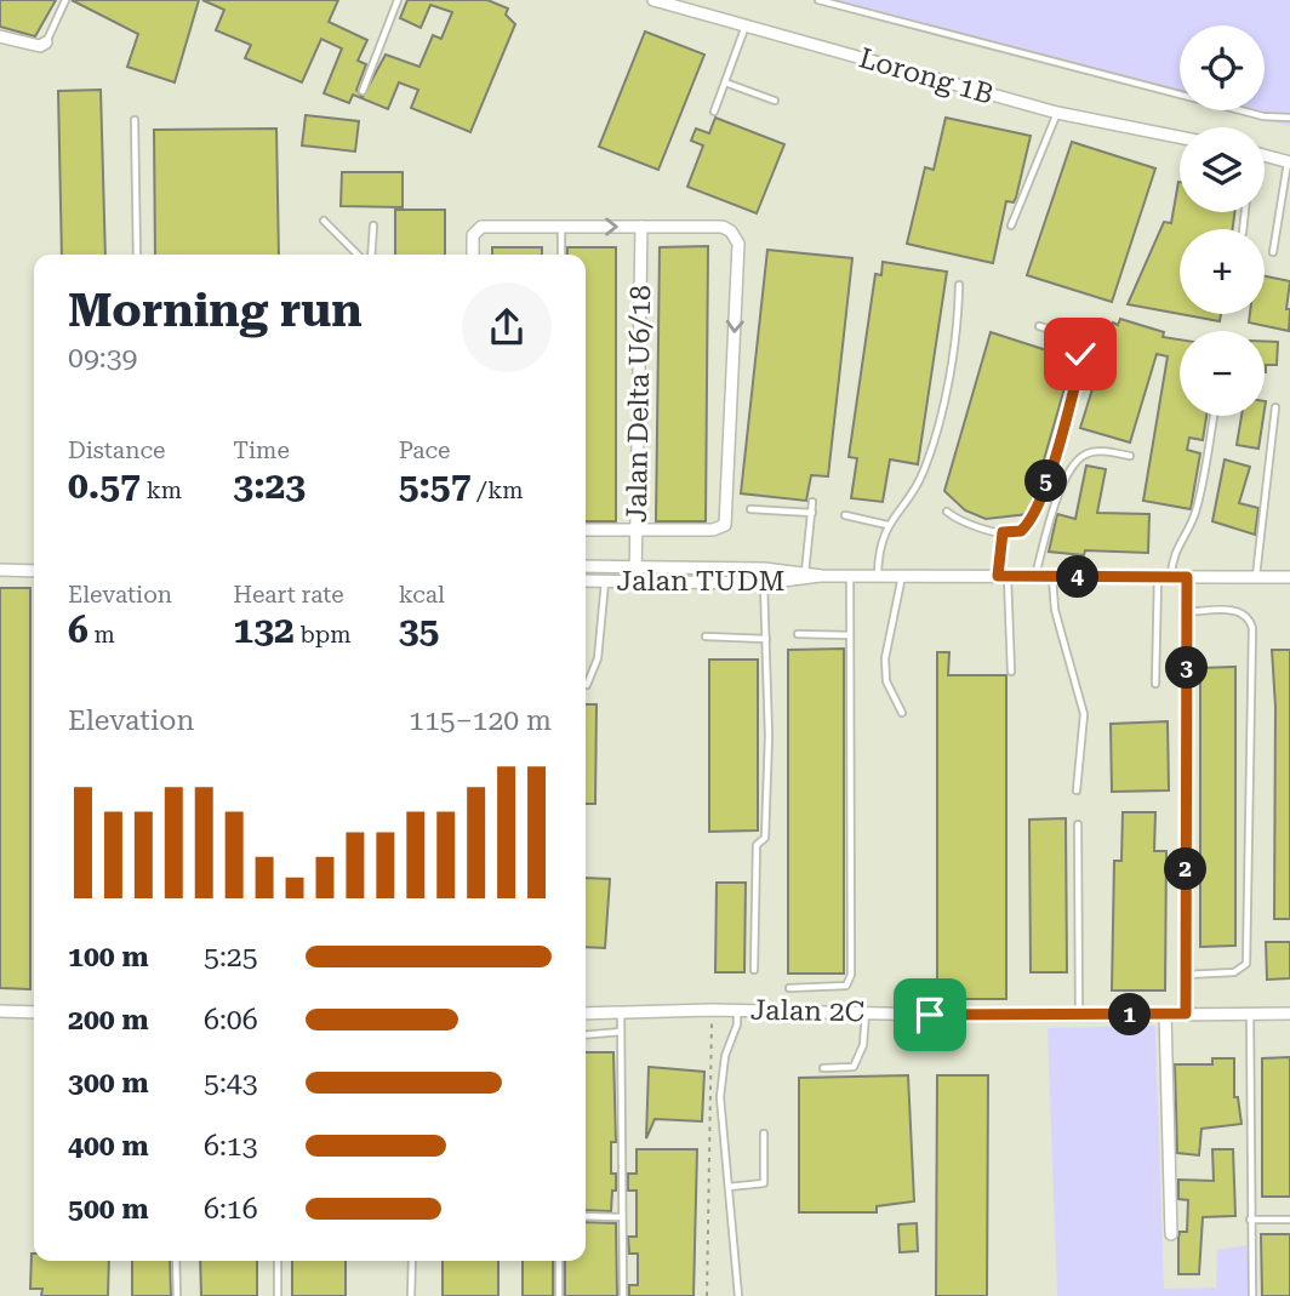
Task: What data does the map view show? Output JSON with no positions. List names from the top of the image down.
{
  "streets": {
    "street": [
      "Lorong 1B",
      "Jalan Delta U6/18",
      "Jalan TUDM",
      "Jalan 2C"
    ]
  },
  "crossings": [
    ["Jalan Delta U6/18", "Jalan TUDM"]
  ],
  "page": {
    "map_buttons": ["+", "−"],
    "heading": ["Morning run", "09:39"],
    "stats": [
      ["Distance", "0.57 km"],
      ["Time", "3:23"],
      ["Pace", "5:57 /km"],
      ["Elevation", "6 m"],
      ["Heart rate", "132 bpm"],
      ["kcal", "35"]
    ],
    "pins": [
      "5",
      "4",
      "3",
      "2",
      "1"
    ],
    "chart": ["Elevation", "115–120 m"],
    "list": [
      {
        "name": "100 m",
        "note": "5:25"
      },
      {
        "name": "200 m",
        "note": "6:06"
      },
      {
        "name": "300 m",
        "note": "5:43"
      },
      {
        "name": "400 m",
        "note": "6:13"
      },
      {
        "name": "500 m",
        "note": "6:16"
      }
    ]
  }
}
